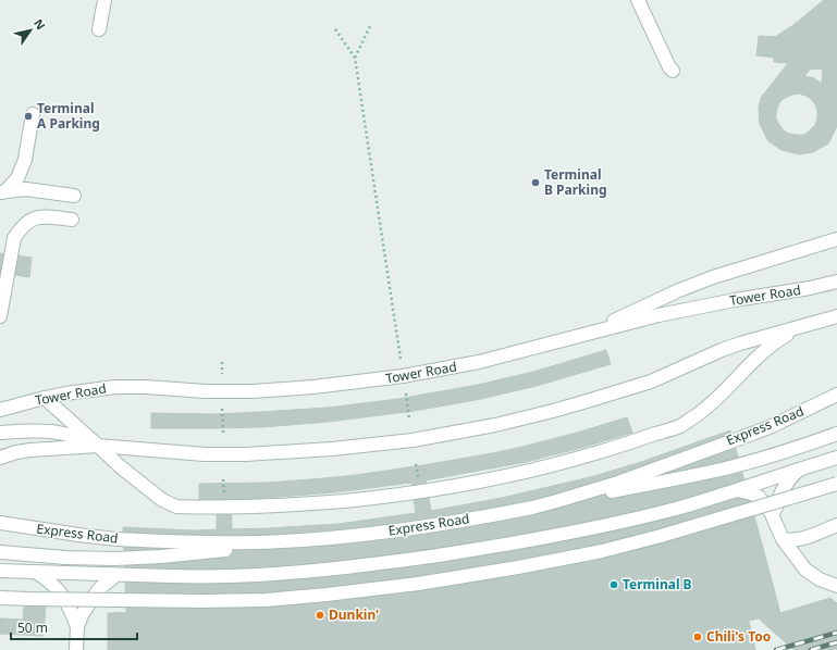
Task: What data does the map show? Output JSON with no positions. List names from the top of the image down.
{
  "streets": {
    "street": ["Tower Road", "Express Road"]
  },
  "places": [
    "Terminal A Parking",
    "Terminal B Parking",
    "Terminal B",
    "Dunkin'",
    "Chili's Too"
  ],
  "scale_bar": "50 m",
  "north": "top right"
}
